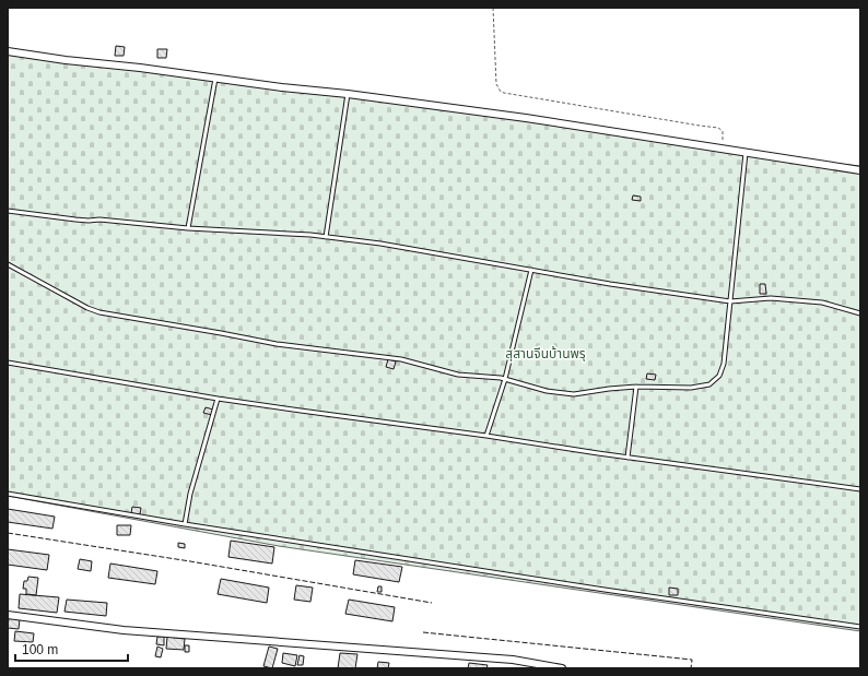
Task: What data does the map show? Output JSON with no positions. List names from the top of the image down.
{
  "parks": ["สุสานจีนบ้านพรุ"],
  "scale_bar": "100 m"
}
